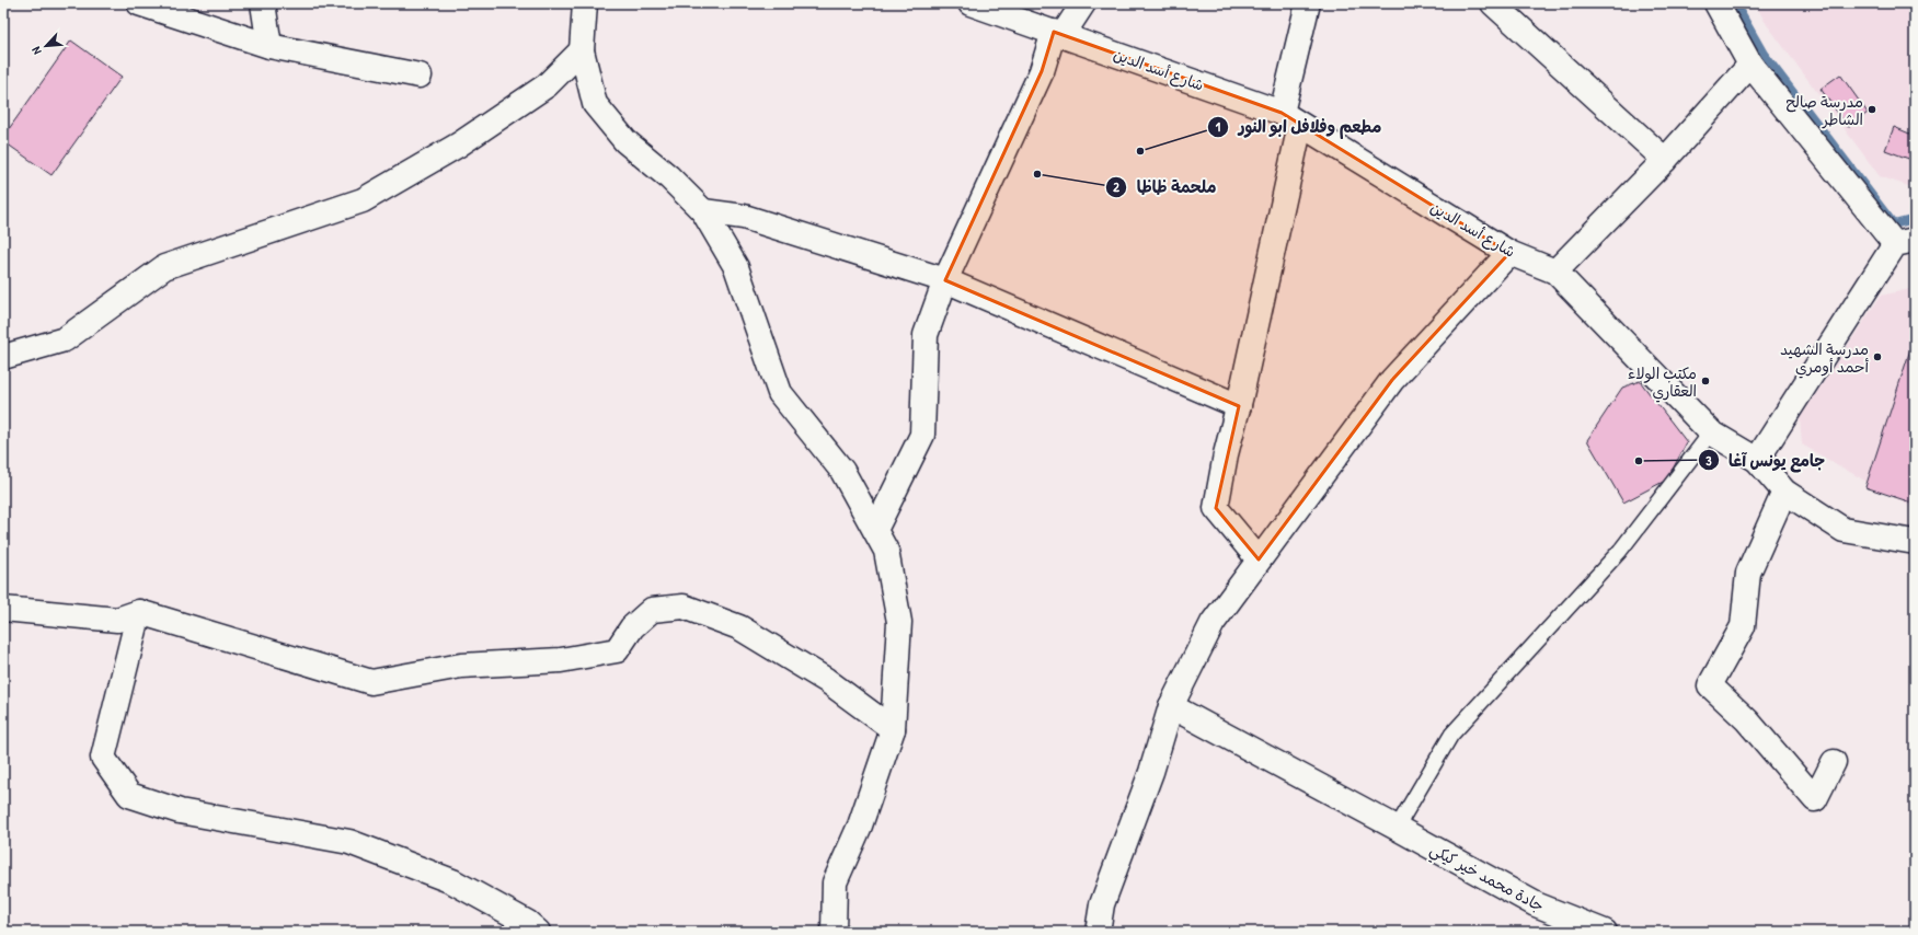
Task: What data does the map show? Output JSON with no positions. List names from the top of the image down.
{
  "streets": {
    "street": ["شارع أسد الدين", "جادة محمد خير كيكي"]
  },
  "places": [
    "مدرسة صالح الشاطر",
    "مطعم وفلافل ابو النور",
    "ملحمة ظاظا",
    "مدرسة الشهيد أحمد أومري",
    "مكتب الولاء العقاري",
    "جامع يونس آغا"
  ],
  "north": "bottom left"
}
